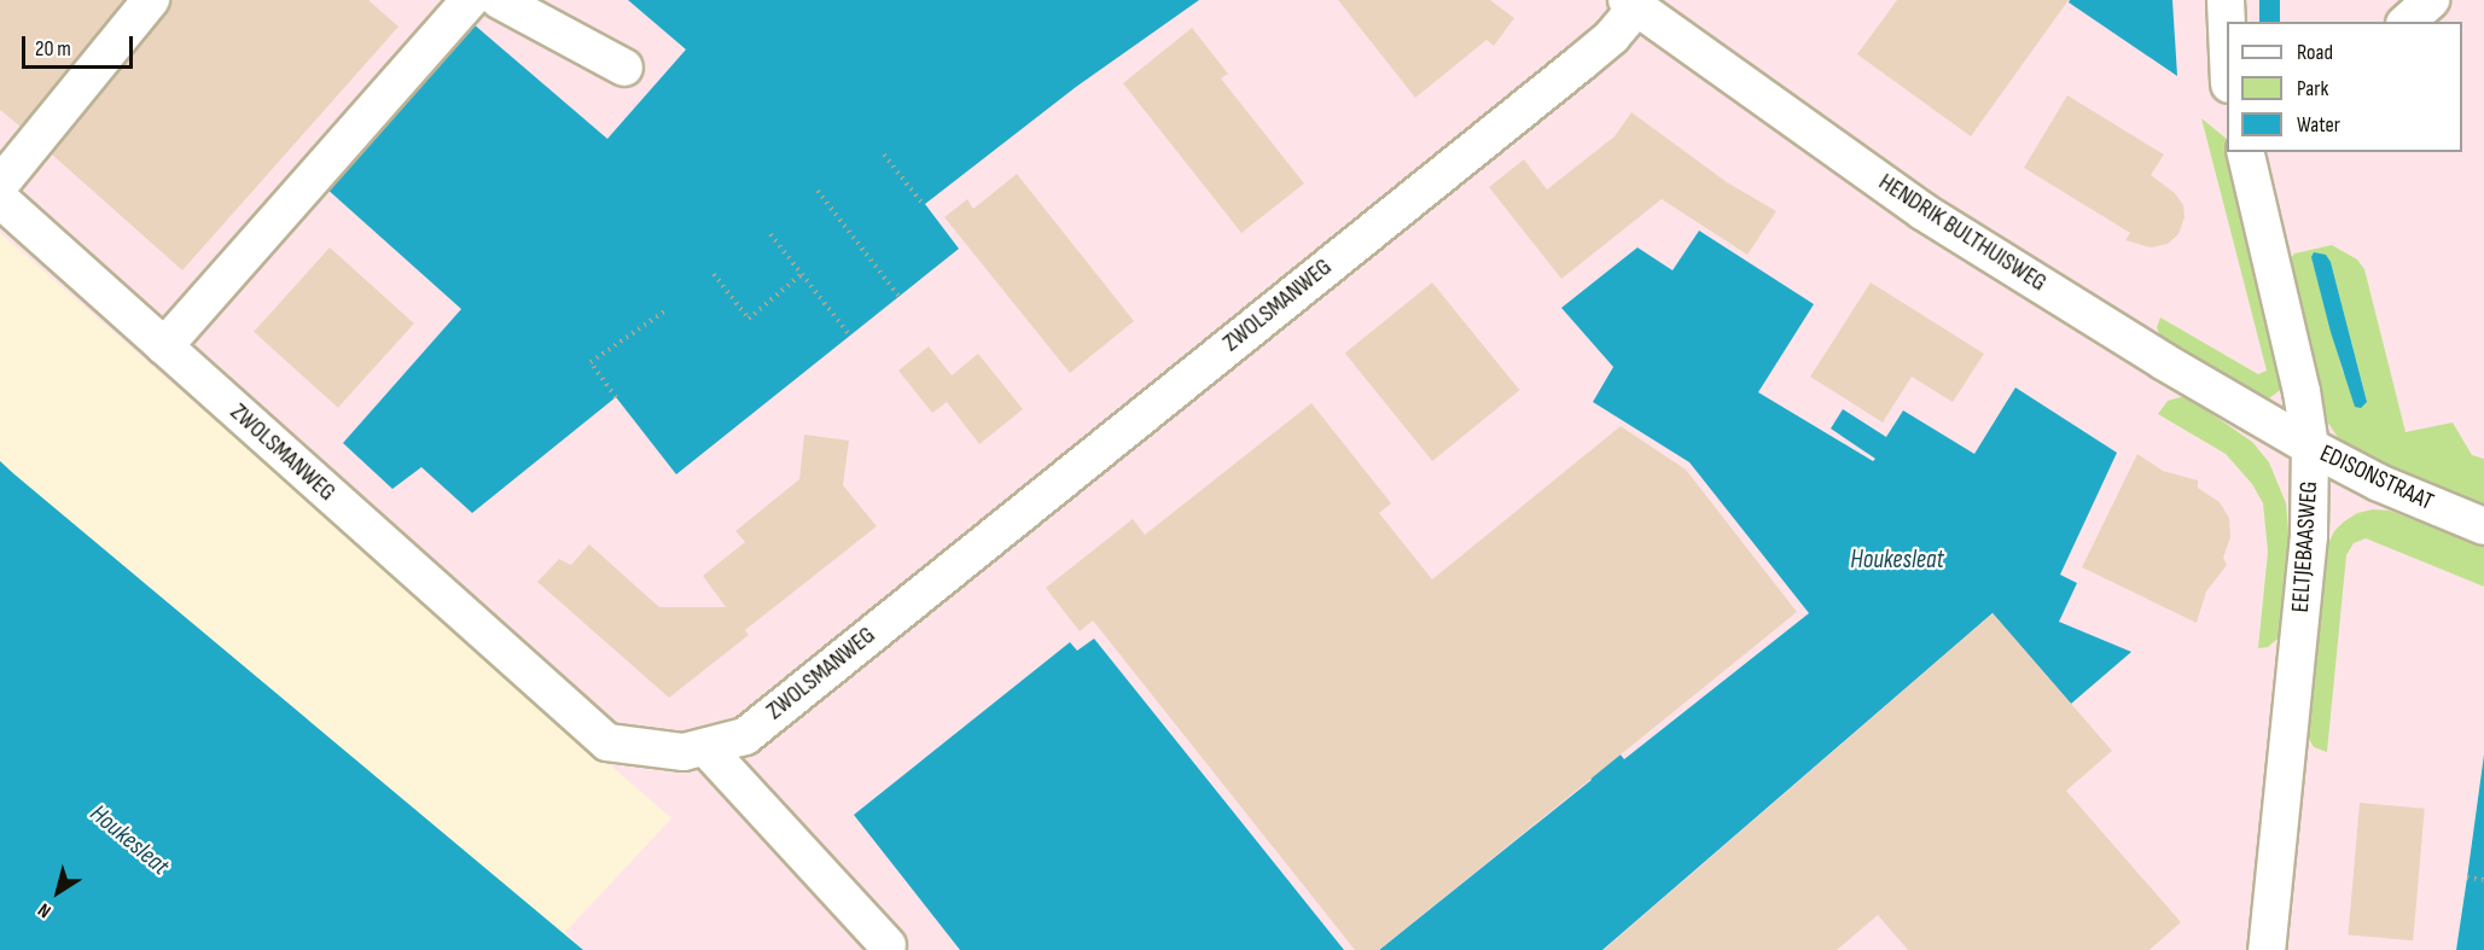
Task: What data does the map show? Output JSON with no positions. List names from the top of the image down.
{
  "streets": {
    "street": [
      "HENDRIK BULTHUISWEG",
      "ZWOLSMANWEG",
      "EDISONSTRAAT",
      "EELTJEBAASWEG"
    ]
  },
  "crossings": [
    ["HENDRIK BULTHUISWEG", "ZWOLSMANWEG"],
    ["HENDRIK BULTHUISWEG", "EDISONSTRAAT"],
    ["HENDRIK BULTHUISWEG", "EELTJEBAASWEG"],
    ["EDISONSTRAAT", "EELTJEBAASWEG"]
  ],
  "water": ["Houkesleat"],
  "legend": ["Road", "Park", "Water"],
  "scale_bar": "20 m",
  "north": "bottom left"
}
